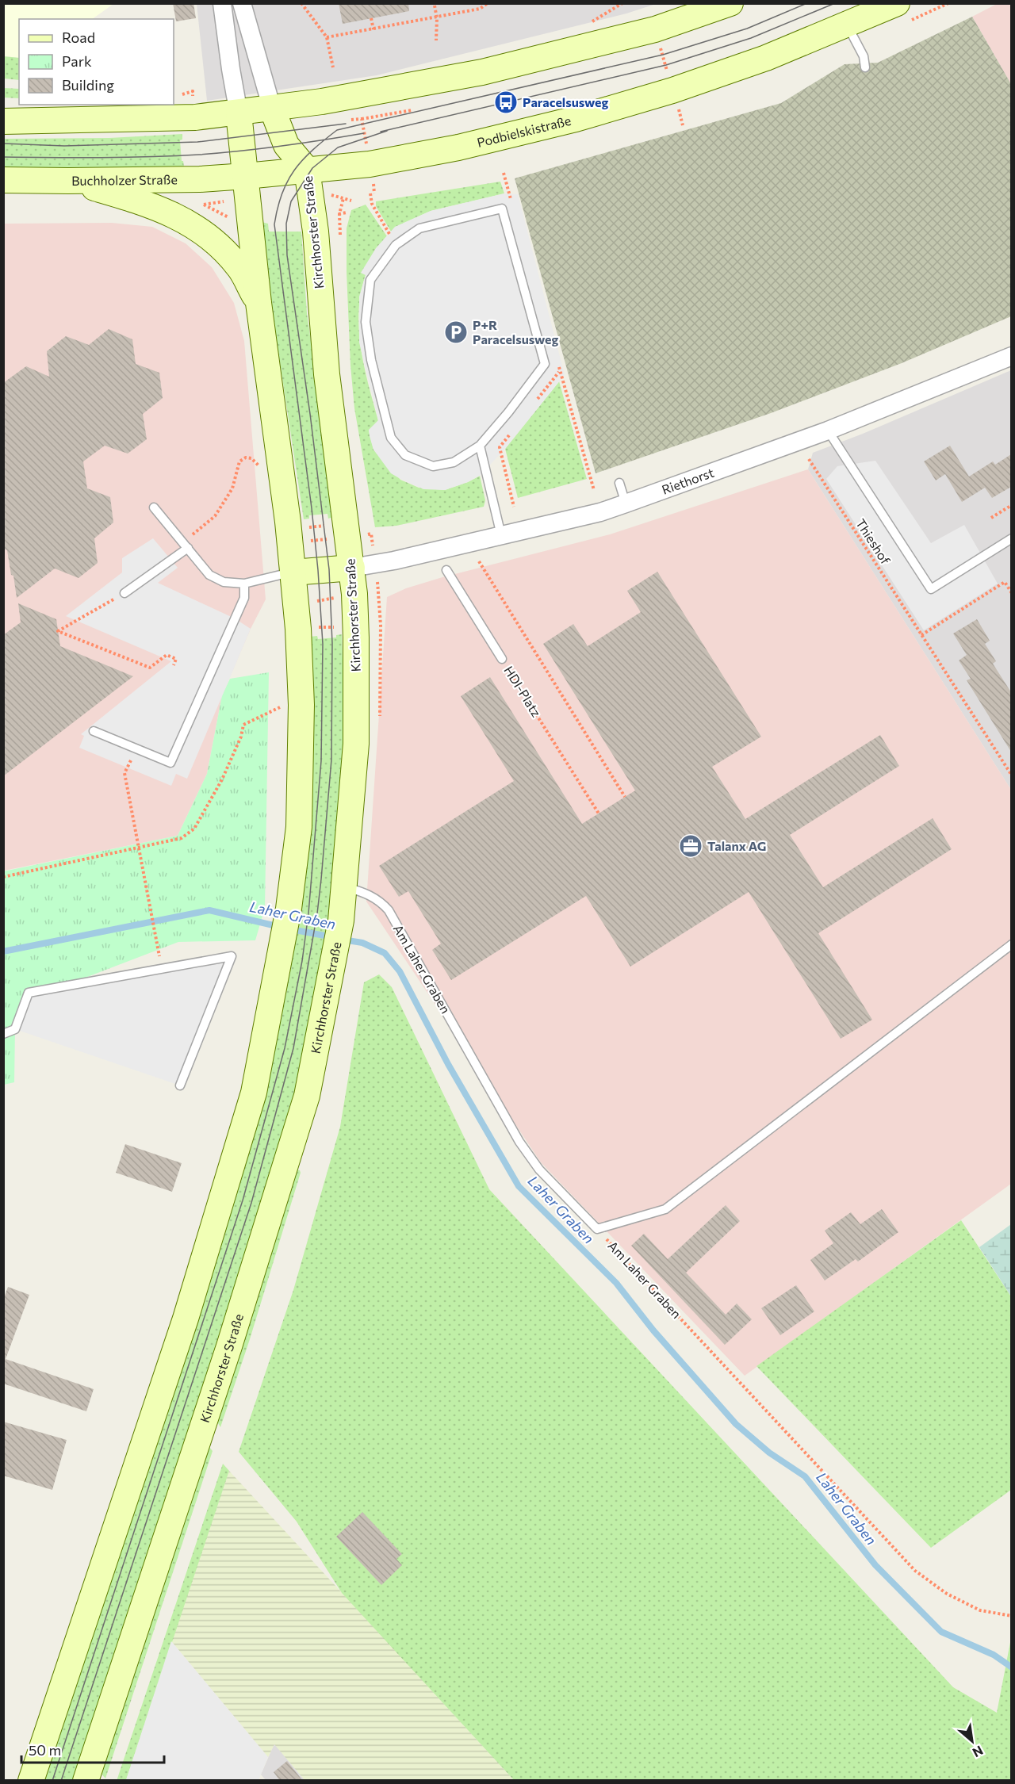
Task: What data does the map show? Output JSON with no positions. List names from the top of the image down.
{
  "streets": {
    "main road": ["Podbielskistraße", "Buchholzer Straße", "Kirchhorster Straße"],
    "street": ["Riethorst"],
    "lane": ["HDI-Platz", "Am Laher Graben"],
    "path": ["Thieshof"]
  },
  "crossings": [
    ["Podbielskistraße", "Buchholzer Straße"],
    ["Podbielskistraße", "Kirchhorster Straße"],
    ["Kirchhorster Straße", "Riethorst"],
    ["Kirchhorster Straße", "Am Laher Graben"]
  ],
  "water": ["Laher Graben"],
  "places": {
    "bus stop": ["Paracelsusweg"],
    "parking": ["P+R Paracelsusweg"],
    "office": ["Talanx AG"]
  },
  "legend": ["Road", "Park", "Building"],
  "scale_bar": "50 m",
  "north": "bottom right"
}
